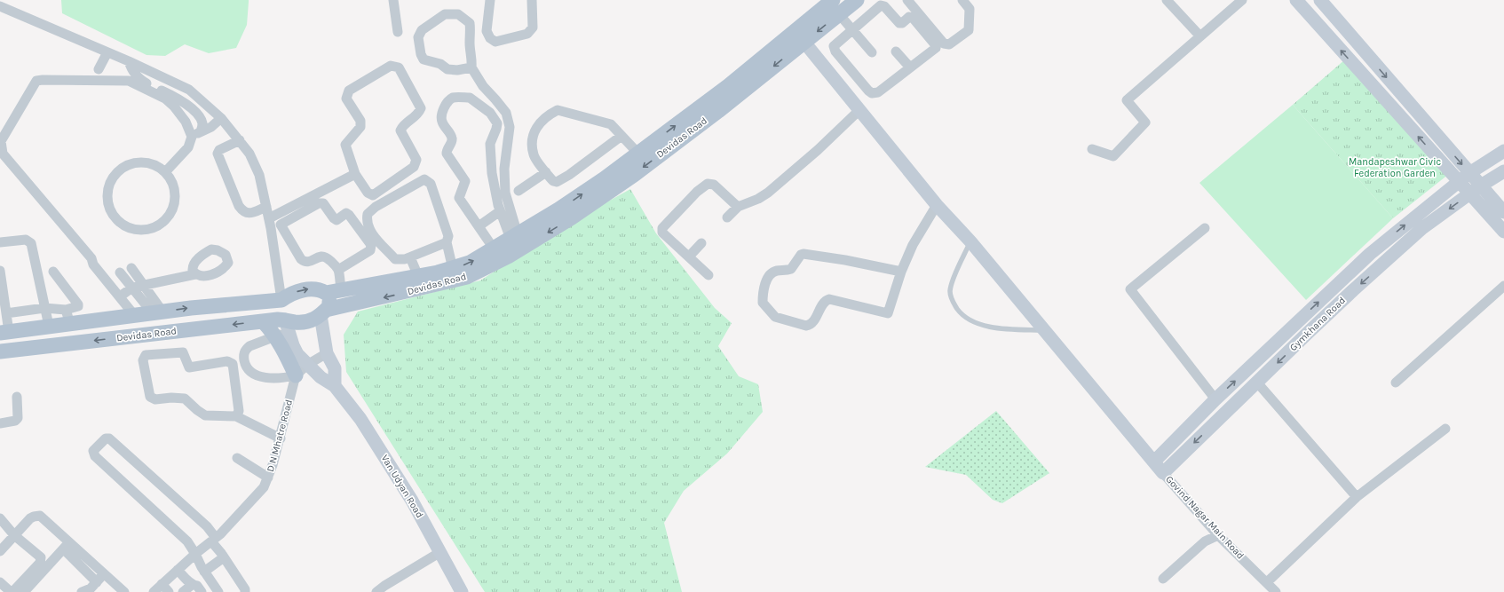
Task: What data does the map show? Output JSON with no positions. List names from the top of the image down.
{
  "streets": {
    "main road": ["Devidas Road"],
    "street": [
      "Gymkhana Road",
      "D N Mhatre Road",
      "Van Udyan Road",
      "Govind Nagar Main Road"
    ]
  },
  "crossings": [
    ["Devidas Road", "Van Udyan Road"],
    ["Gymkhana Road", "Govind Nagar Main Road"]
  ],
  "parks": ["Mandapeshwar Civic Federation Garden"]
}
